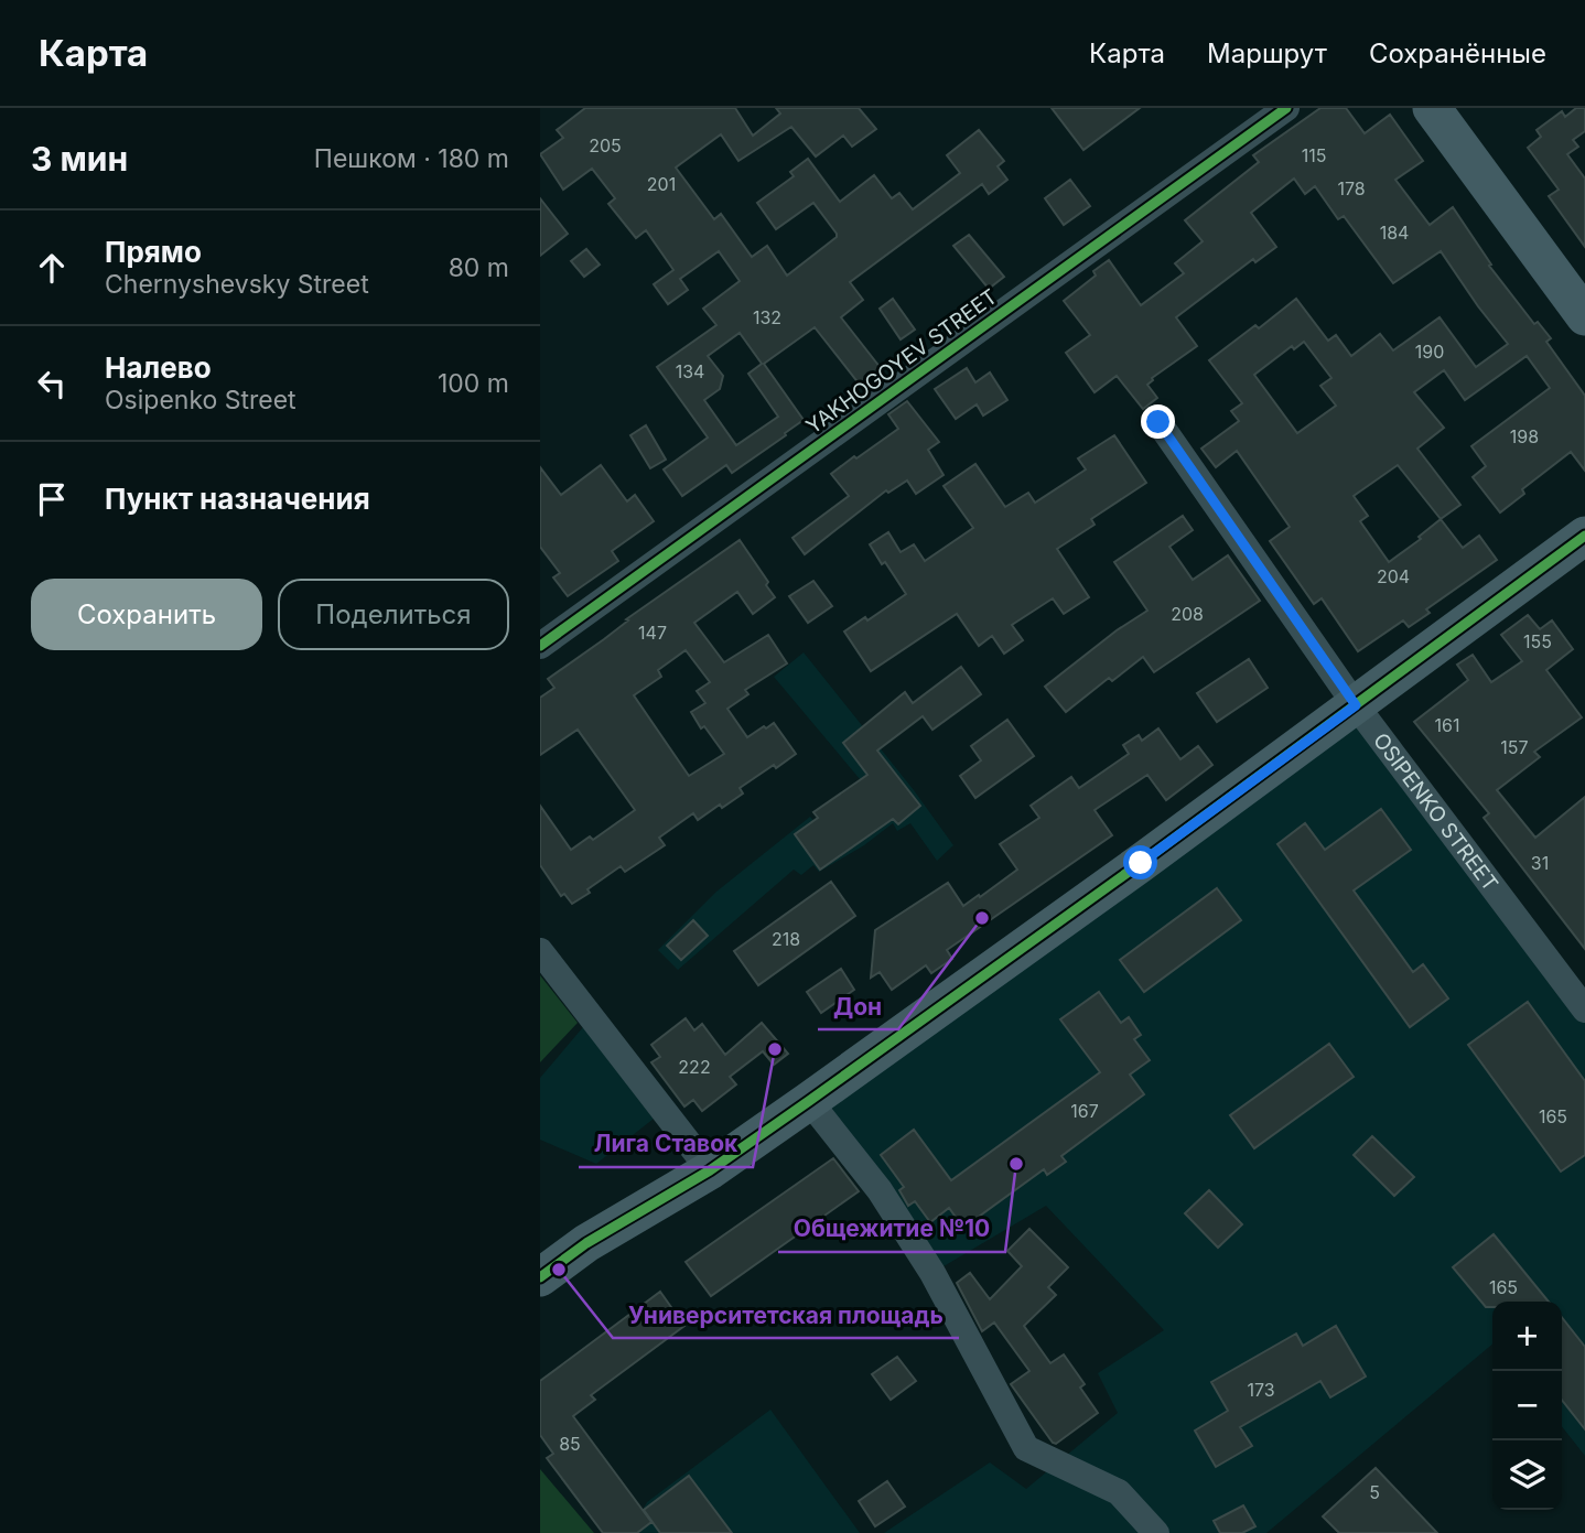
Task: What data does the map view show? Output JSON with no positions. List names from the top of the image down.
{
  "streets": {
    "street": ["YAKHOGOYEV STREET", "OSIPENKO STREET"]
  },
  "places": [
    "Дон",
    "Лига Ставок",
    "Общежитие №10",
    "Университетская площадь"
  ],
  "house_numbers": [
    "205",
    "115",
    "201",
    "178",
    "184",
    "132",
    "190",
    "134",
    "198",
    "204",
    "208",
    "147",
    "155",
    "161",
    "157",
    "31",
    "218",
    "222",
    "167",
    "165",
    "165",
    "173",
    "85",
    "5"
  ],
  "page": {
    "header": "Карта",
    "nav": ["Карта", "Маршрут", "Сохранённые"],
    "heading": ["3 мин", "Пешком · 180 m"],
    "list": [
      ["Прямо", "Chernyshevsky Street", "80 m"],
      ["Налево", "Osipenko Street", "100 m"],
      "Пункт назначения"
    ],
    "buttons": ["Сохранить", "Поделиться"],
    "map_buttons": ["+", "−"]
  }
}
